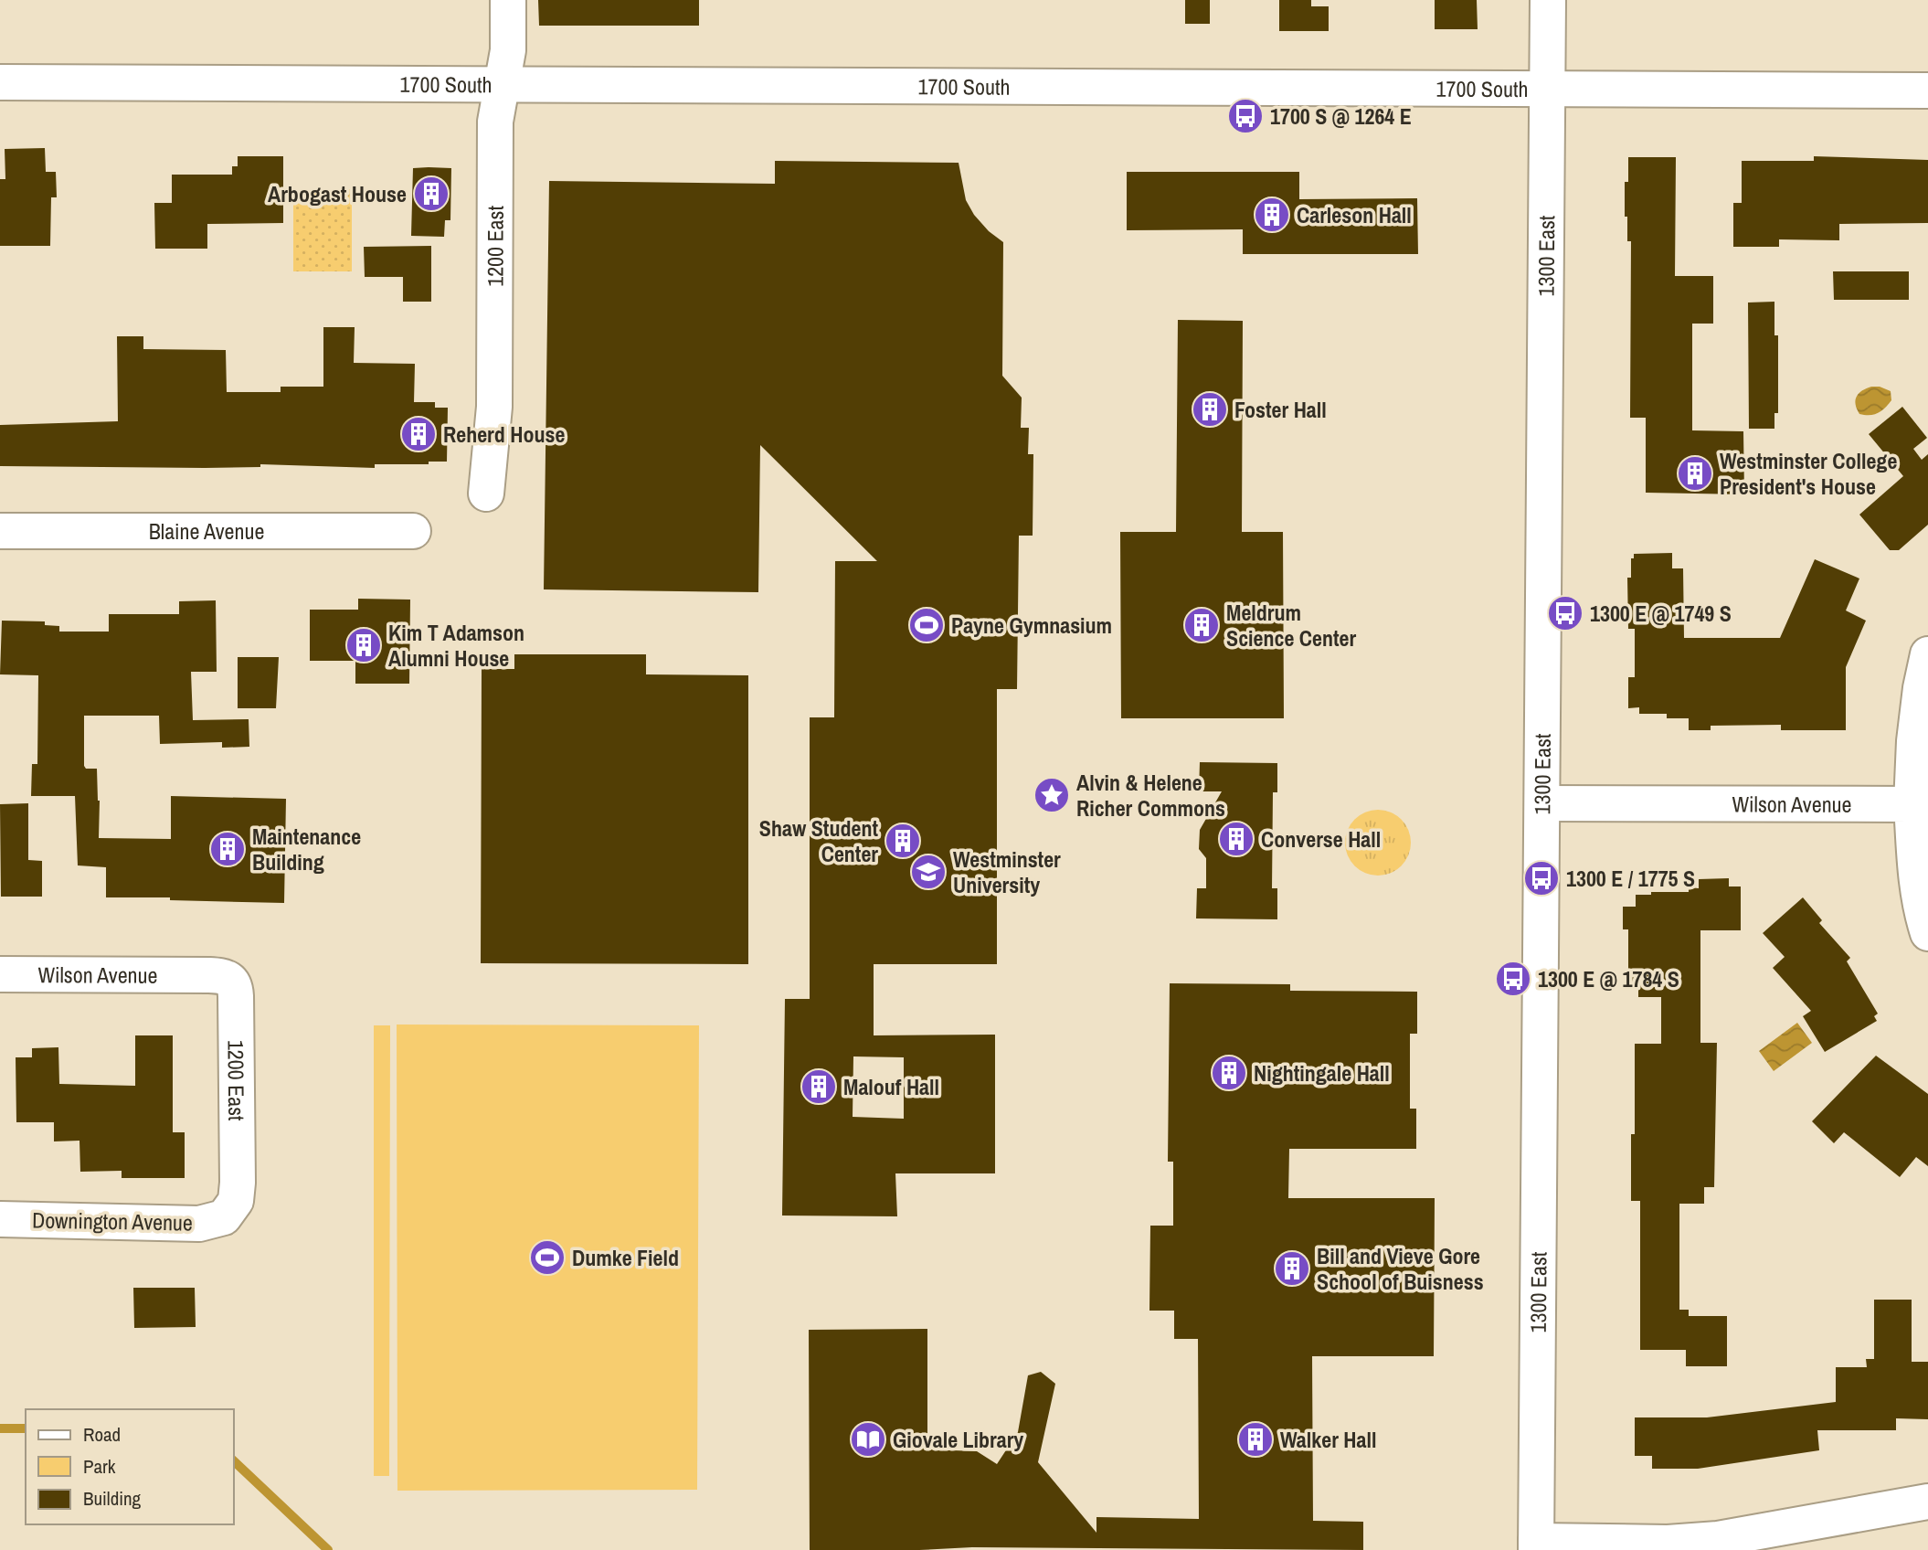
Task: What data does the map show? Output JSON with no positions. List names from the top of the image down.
{
  "streets": {
    "street": [
      "1700 South",
      "1200 East",
      "1300 East",
      "Blaine Avenue",
      "Wilson Avenue",
      "Downington Avenue"
    ]
  },
  "crossings": [
    ["1700 South", "1200 East"],
    ["1700 South", "1300 East"],
    ["1200 East", "Wilson Avenue"],
    ["1200 East", "Downington Avenue"],
    ["1300 East", "Wilson Avenue"]
  ],
  "places": {
    "bus stop": [
      "1700 S @ 1264 E",
      "1300 E @ 1749 S",
      "1300 E / 1775 S",
      "1300 E @ 1784 S"
    ],
    "building": [
      "Arbogast House",
      "Carleson Hall",
      "Foster Hall",
      "Reherd House",
      "Westminster College President's House",
      "Meldrum Science Center",
      "Kim T Adamson Alumni House",
      "Converse Hall",
      "Shaw Student Center",
      "Maintenance Building",
      "Nightingale Hall",
      "Malouf Hall",
      "Bill and Vieve Gore School of Buisness",
      "Walker Hall"
    ],
    "sports": ["Payne Gymnasium", "Dumke Field"],
    "place": ["Alvin & Helene Richer Commons"],
    "school or university": ["Westminster University"],
    "library": ["Giovale Library"]
  },
  "legend": ["Road", "Park", "Building"]
}
